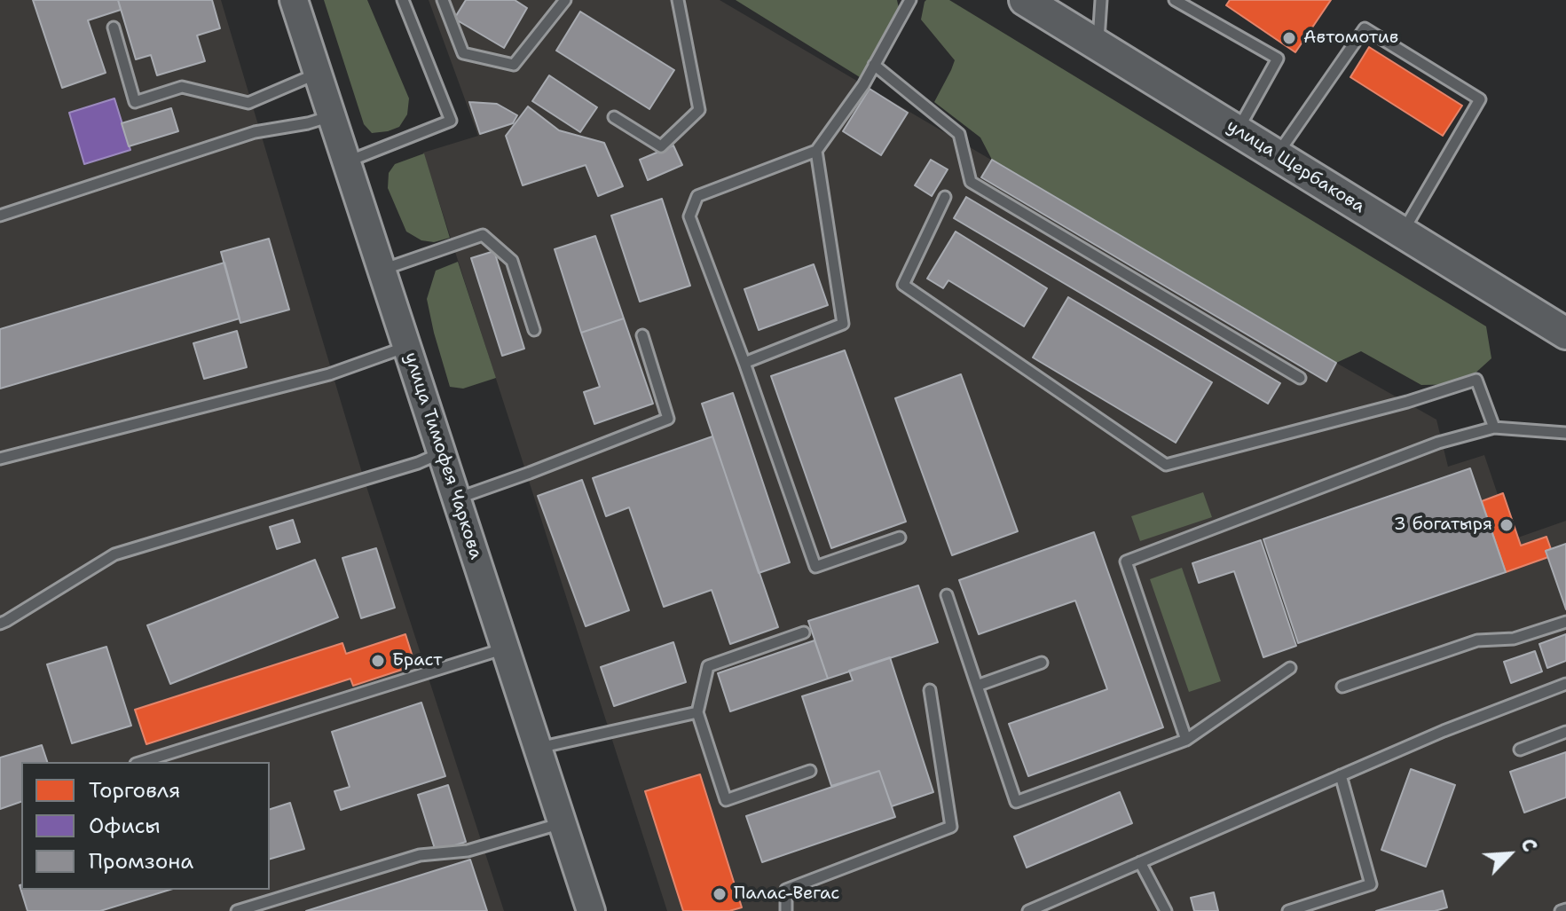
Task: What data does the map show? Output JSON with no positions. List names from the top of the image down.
{
  "streets": {
    "main road": ["улица Щербакова", "улица Тимофея Чаркова"]
  },
  "places": [
    "Автомотив",
    "3 богатыря",
    "Браст",
    "Палас-Вегас"
  ],
  "legend": ["Торговля", "Офисы", "Промзона"],
  "north": "top right"
}
